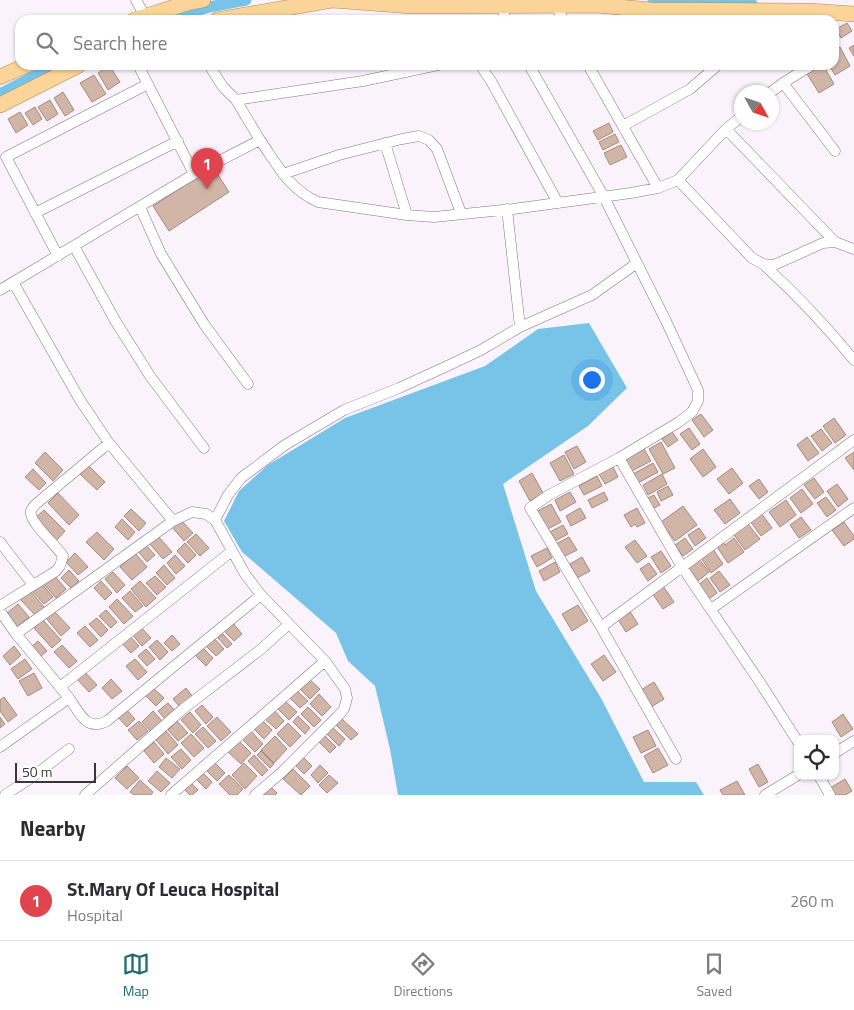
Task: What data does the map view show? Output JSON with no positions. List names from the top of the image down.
{
  "scale_bar": "50 m",
  "north": "bottom right",
  "page": {
    "search": "Search here",
    "pins": "1",
    "scale": "50 m",
    "heading": "Nearby",
    "list": [
      {
        "mark": "1",
        "name": "St.Mary Of Leuca Hospital",
        "note": "Hospital",
        "value": "260 m"
      }
    ],
    "nav": ["Map", "Directions", "Saved"]
  }
}
